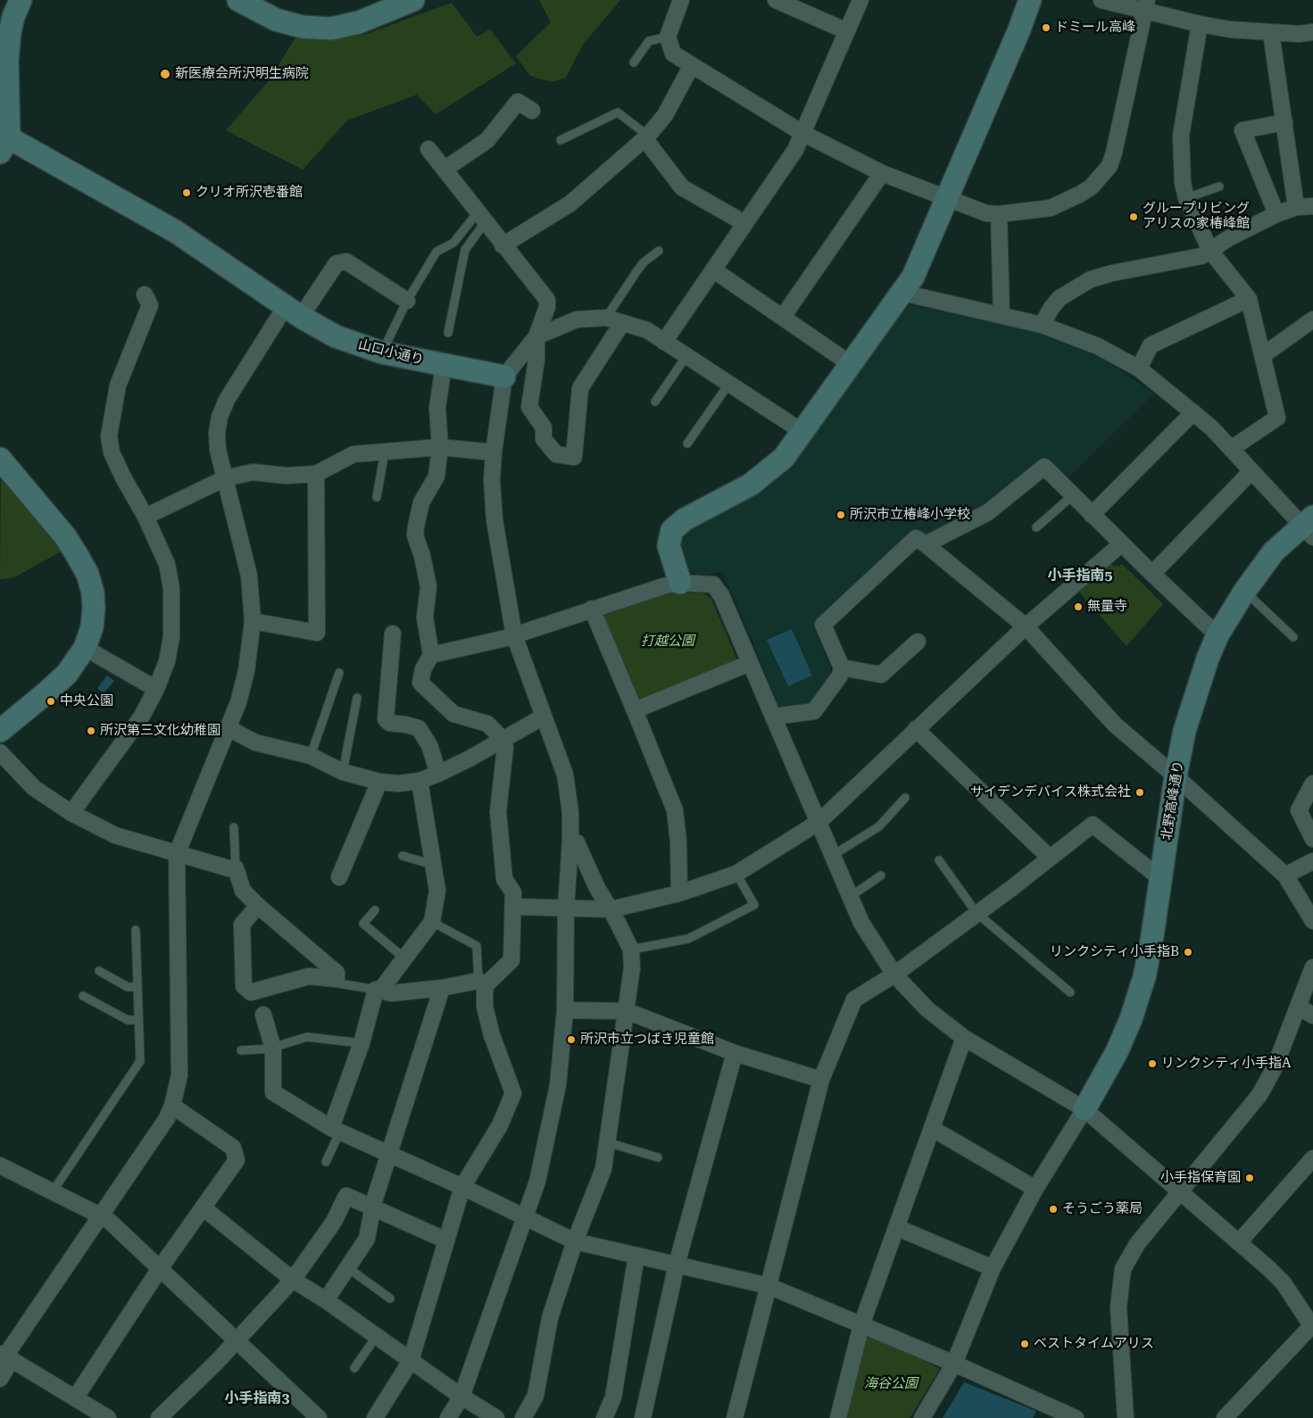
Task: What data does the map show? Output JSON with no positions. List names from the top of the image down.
{
  "streets": {
    "street": ["山口小通り", "北野高峰通り"]
  },
  "districts": ["小手指南5", "小手指南3"],
  "parks": ["打越公園", "海谷公園"],
  "places": [
    "ドミール高峰",
    "新医療会所沢明生病院",
    "クリオ所沢壱番館",
    "グループリビング アリスの家椿峰館",
    "所沢市立椿峰小学校",
    "無量寺",
    "中央公園",
    "所沢第三文化幼稚園",
    "サイデンデバイス株式会社",
    "リンクシティ小手指B",
    "所沢市立つばき児童館",
    "リンクシティ小手指A",
    "小手指保育園",
    "そうごう薬局",
    "ベストタイムアリス"
  ]
}
